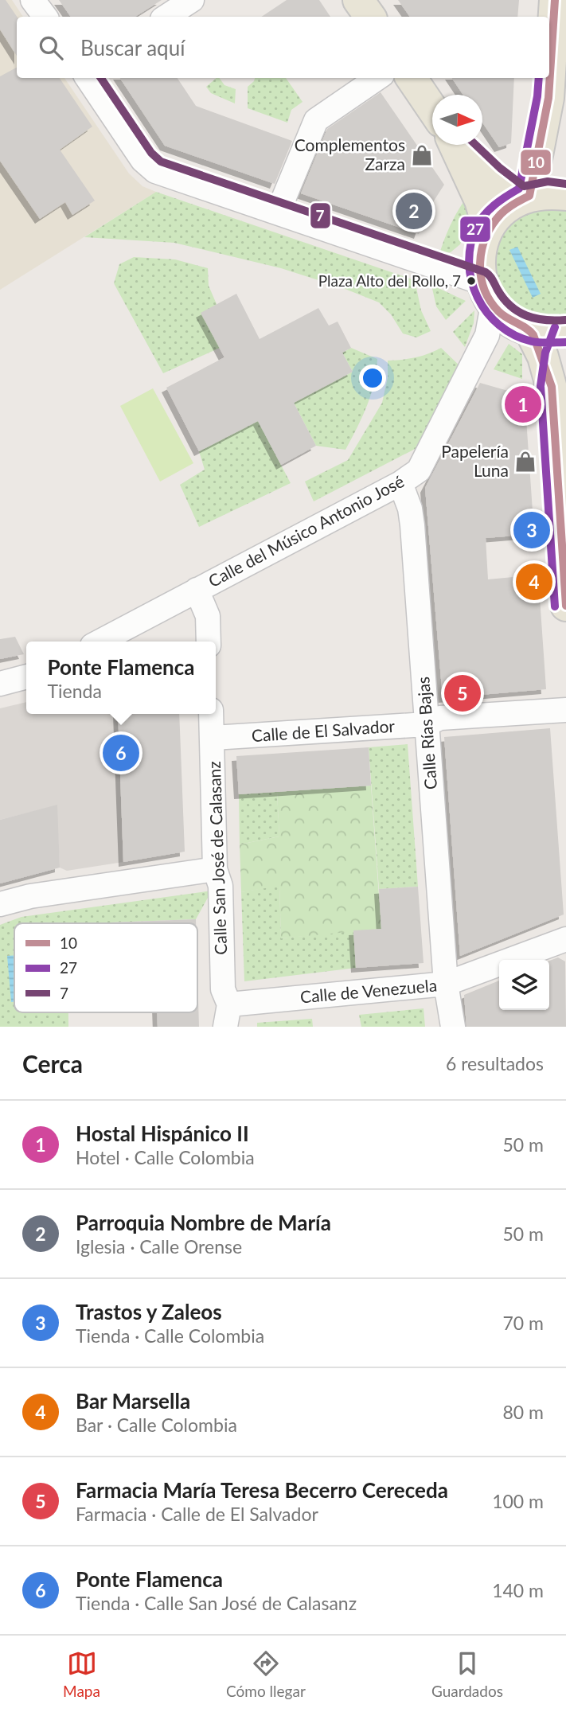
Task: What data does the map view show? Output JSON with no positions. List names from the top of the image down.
{
  "streets": {
    "street": [
      "Calle del Músico Antonio José",
      "Calle de El Salvador",
      "Calle Rías Bajas",
      "Calle San José de Calasanz",
      "Calle de Venezuela"
    ]
  },
  "crossings": [
    ["Calle del Músico Antonio José", "Calle Rías Bajas"],
    ["Calle de El Salvador", "Calle Rías Bajas"],
    ["Calle de El Salvador", "Calle San José de Calasanz"],
    ["Calle Rías Bajas", "Calle de Venezuela"],
    ["Calle San José de Calasanz", "Calle de Venezuela"]
  ],
  "places": {
    "shop": ["Complementos Zarza", "Papelería Luna"],
    "other": ["Plaza Alto del Rollo, 7"]
  },
  "lines": ["transit line 10", "transit line 27", "transit line 7"],
  "legend": ["10", "27", "7"],
  "north": "right",
  "page": {
    "search": "Buscar aquí",
    "pins": [
      "2",
      "1",
      "3",
      "4",
      "5",
      "6"
    ],
    "popup": ["Ponte Flamenca", "Tienda"],
    "heading": ["Cerca", "6 resultados"],
    "list": [
      {
        "mark": "1",
        "name": "Hostal Hispánico II",
        "note": "Hotel · Calle Colombia",
        "value": "50 m"
      },
      {
        "mark": "2",
        "name": "Parroquia Nombre de María",
        "note": "Iglesia · Calle Orense",
        "value": "50 m"
      },
      {
        "mark": "3",
        "name": "Trastos y Zaleos",
        "note": "Tienda · Calle Colombia",
        "value": "70 m"
      },
      {
        "mark": "4",
        "name": "Bar Marsella",
        "note": "Bar · Calle Colombia",
        "value": "80 m"
      },
      {
        "mark": "5",
        "name": "Farmacia María Teresa Becerro Cereceda",
        "note": "Farmacia · Calle de El Salvador",
        "value": "100 m"
      },
      {
        "mark": "6",
        "name": "Ponte Flamenca",
        "note": "Tienda · Calle San José de Calasanz",
        "value": "140 m"
      }
    ],
    "nav": ["Mapa", "Cómo llegar", "Guardados"]
  }
}
